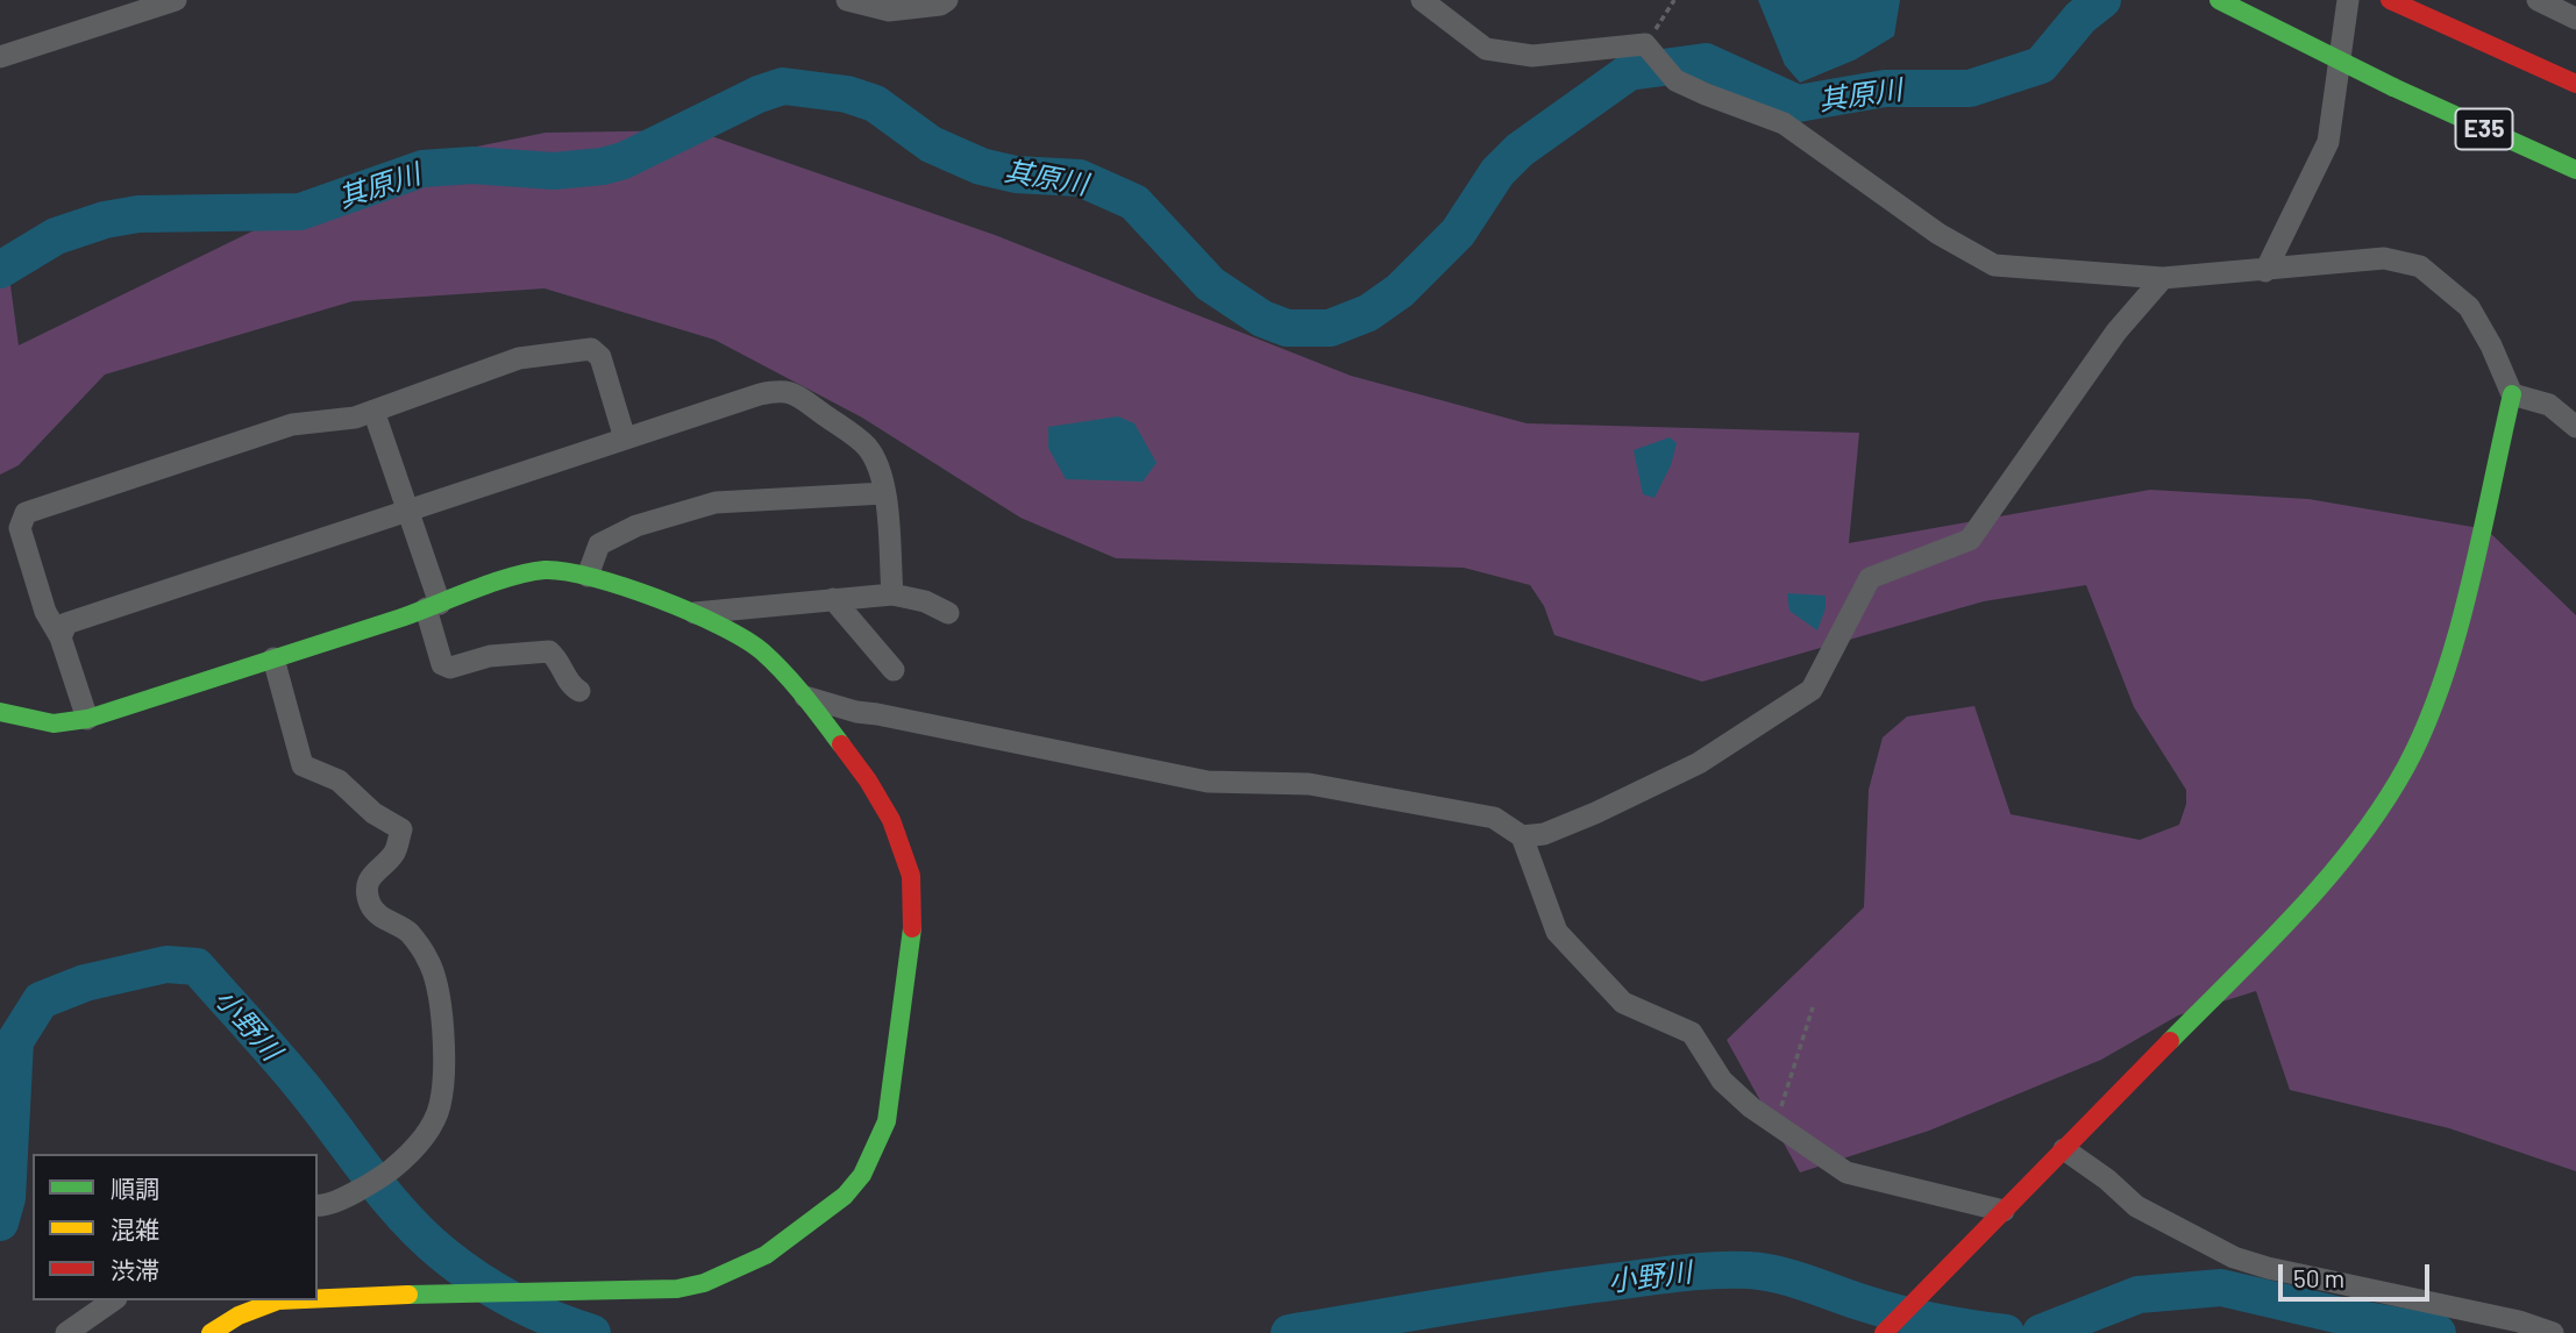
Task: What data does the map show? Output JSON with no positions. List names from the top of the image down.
{
  "streets": {
    "main road": ["E35"]
  },
  "water": ["其原川", "小野川"],
  "legend": ["順調", "混雑", "渋滞"],
  "scale_bar": "50 m"
}
